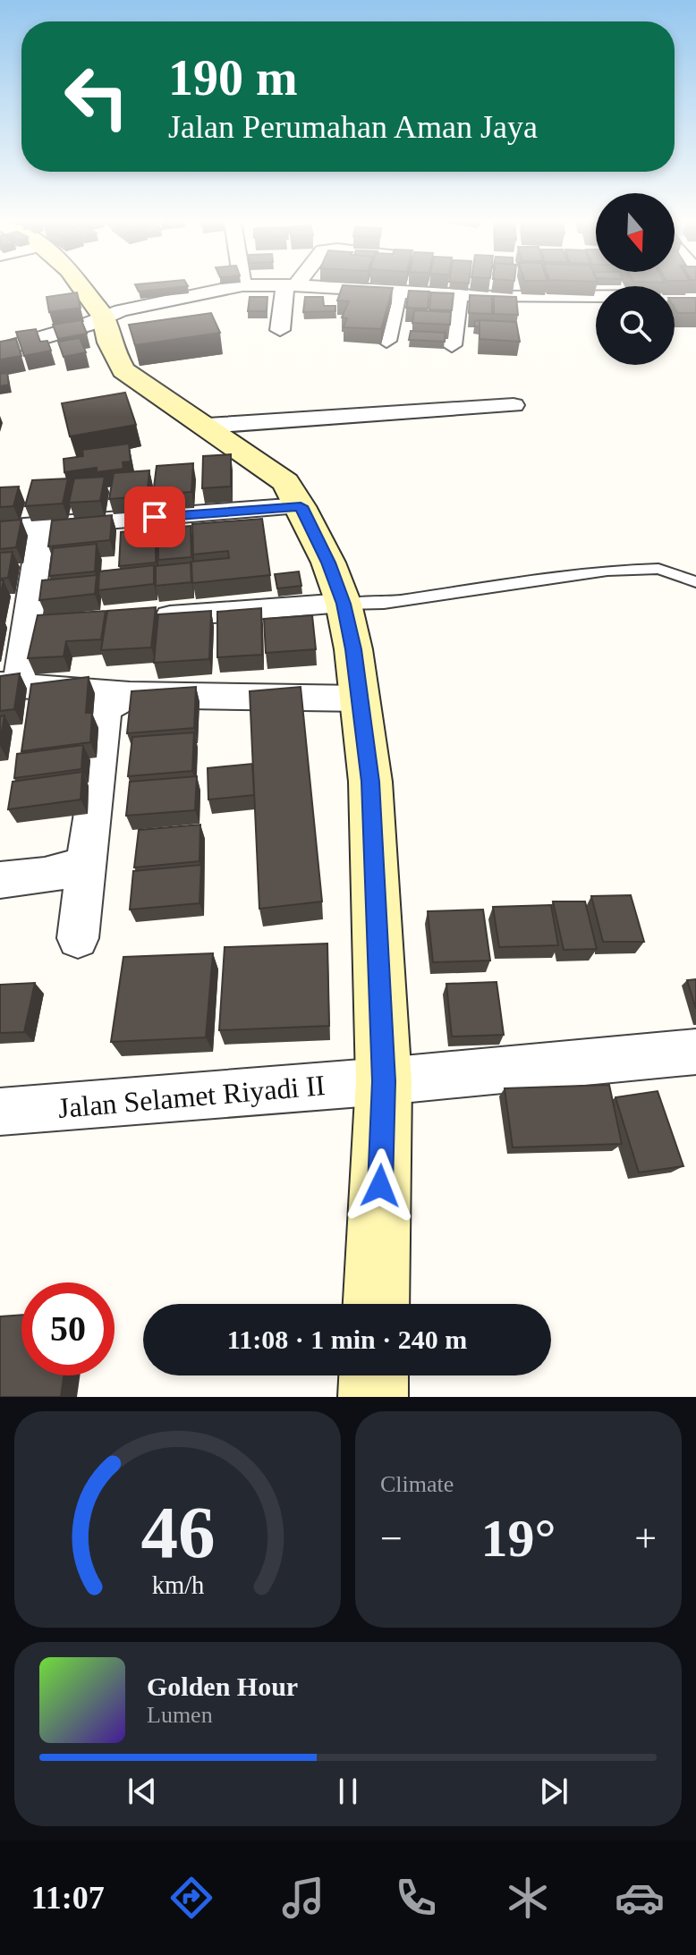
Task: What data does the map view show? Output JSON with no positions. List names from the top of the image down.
{
  "streets": {
    "street": ["Jalan Selamet Riyadi II"]
  },
  "north": "bottom",
  "page": {
    "turn": ["190 m", "Jalan Perumahan Aman Jaya"],
    "limit": "50",
    "trip": "11:08 · 1 min · 240 m",
    "tile": "Climate",
    "heat": ["−", "19°", "+"],
    "song": ["Golden Hour", "Lumen"],
    "tabs": "11:07",
    "gauge": ["46", "km/h"]
  }
}
